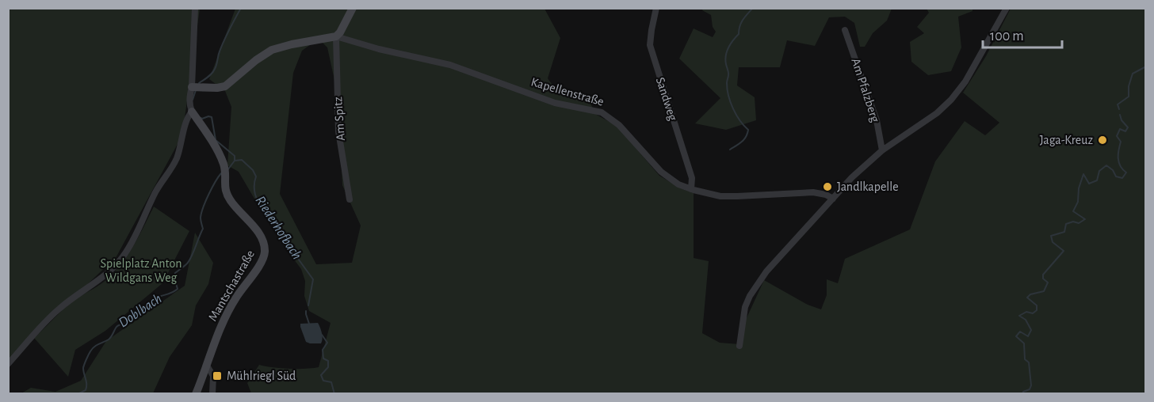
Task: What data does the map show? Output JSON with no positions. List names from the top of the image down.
{
  "streets": {
    "street": [
      "Am Pfalzberg",
      "Kapellenstraße",
      "Sandweg",
      "Am Spitz",
      "Mantschastraße"
    ]
  },
  "crossings": [
    ["Kapellenstraße", "Sandweg"],
    ["Kapellenstraße", "Am Spitz"]
  ],
  "water": ["Riederhofbach", "Doblbach"],
  "parks": ["Spielplatz Anton Wildgans Weg"],
  "places": {
    "other": ["Jaga-Kreuz", "Jandlkapelle"],
    "transit": ["Mühlriegl Süd"]
  },
  "scale_bar": "100 m"
}
